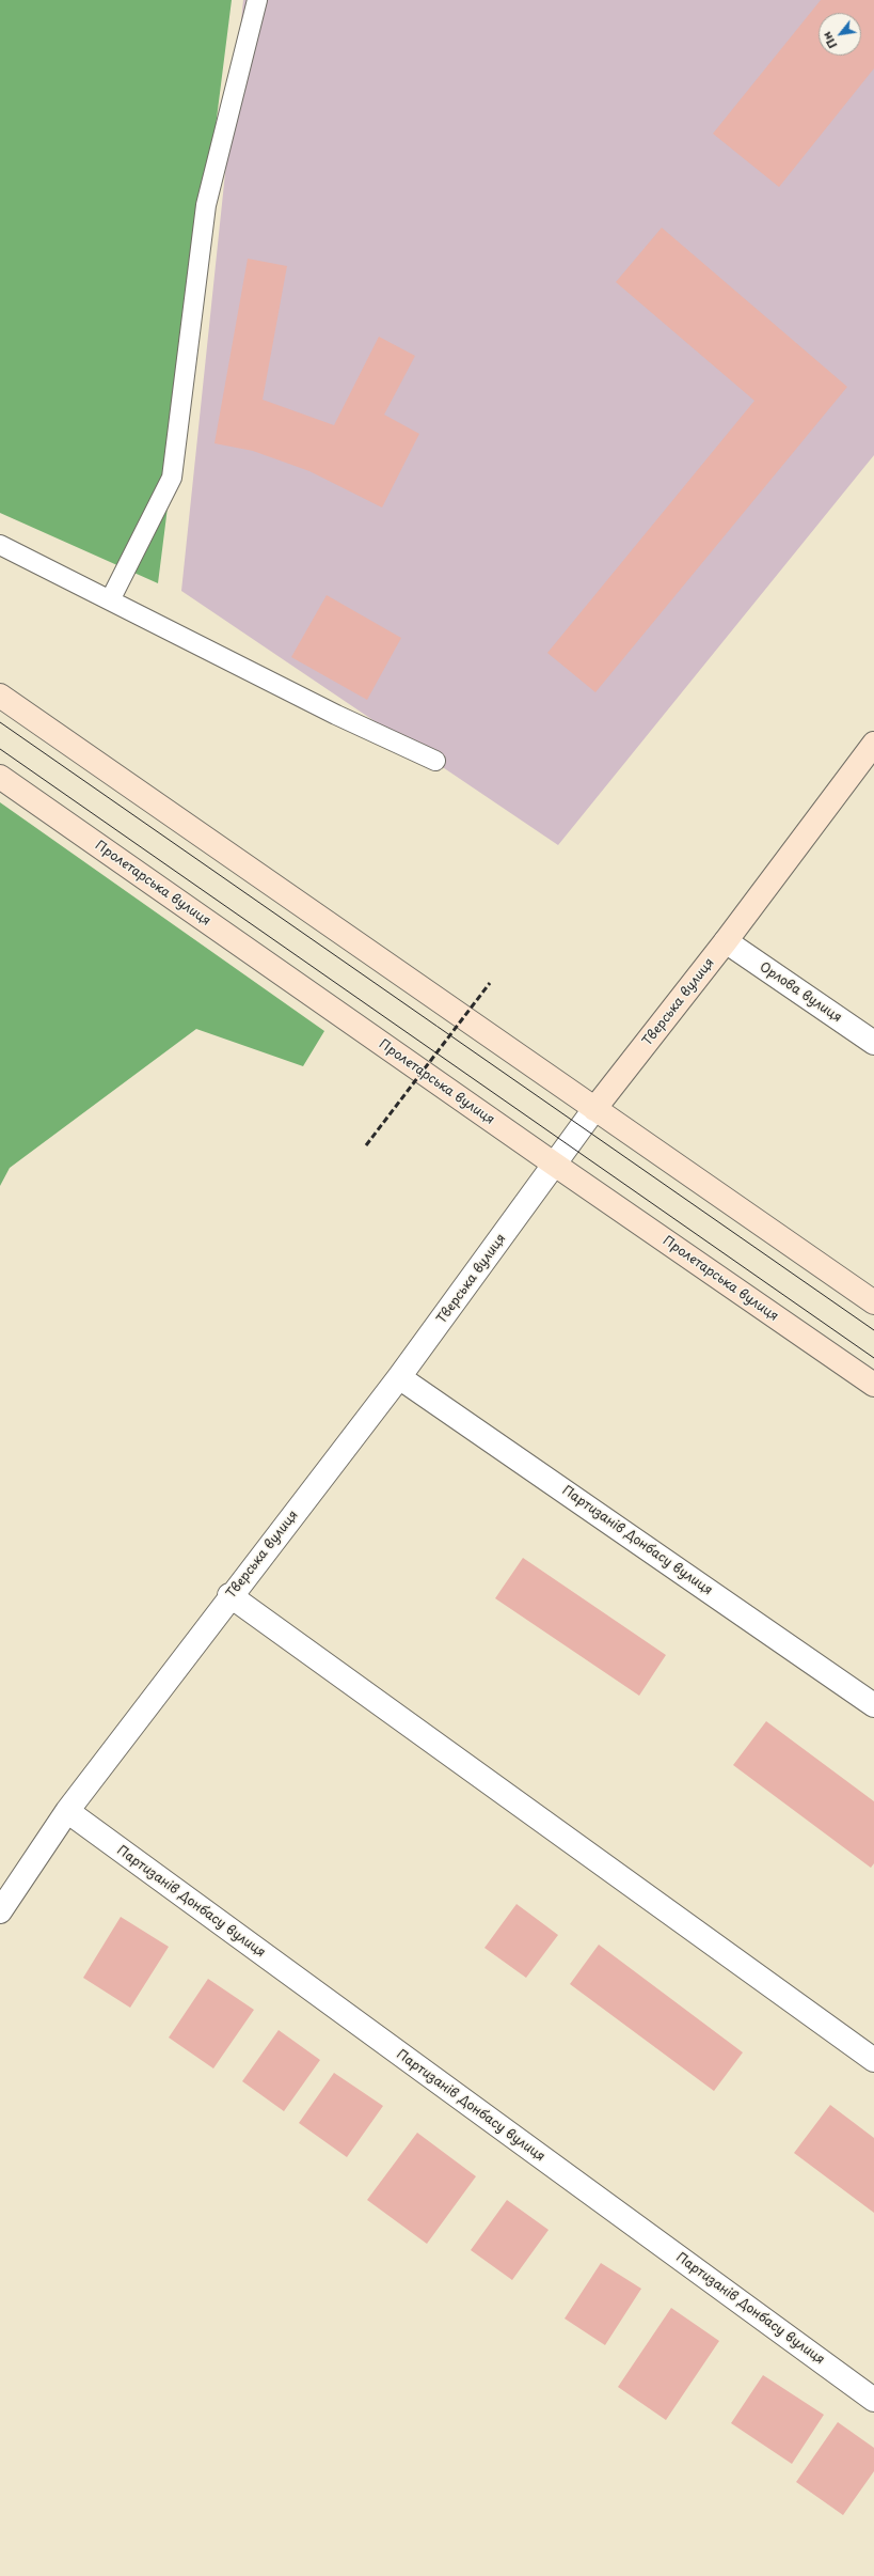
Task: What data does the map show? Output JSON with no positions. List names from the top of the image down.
{
  "streets": {
    "main road": ["Пролетарська вулиця", "Тверська вулиця"],
    "street": ["Орлова вулиця", "Партизанів Донбасу вулиця"]
  },
  "crossings": [
    ["Пролетарська вулиця", "Тверська вулиця"],
    ["Орлова вулиця", "Тверська вулиця"],
    ["Тверська вулиця", "Партизанів Донбасу вулиця"]
  ],
  "north": "bottom left"
}
